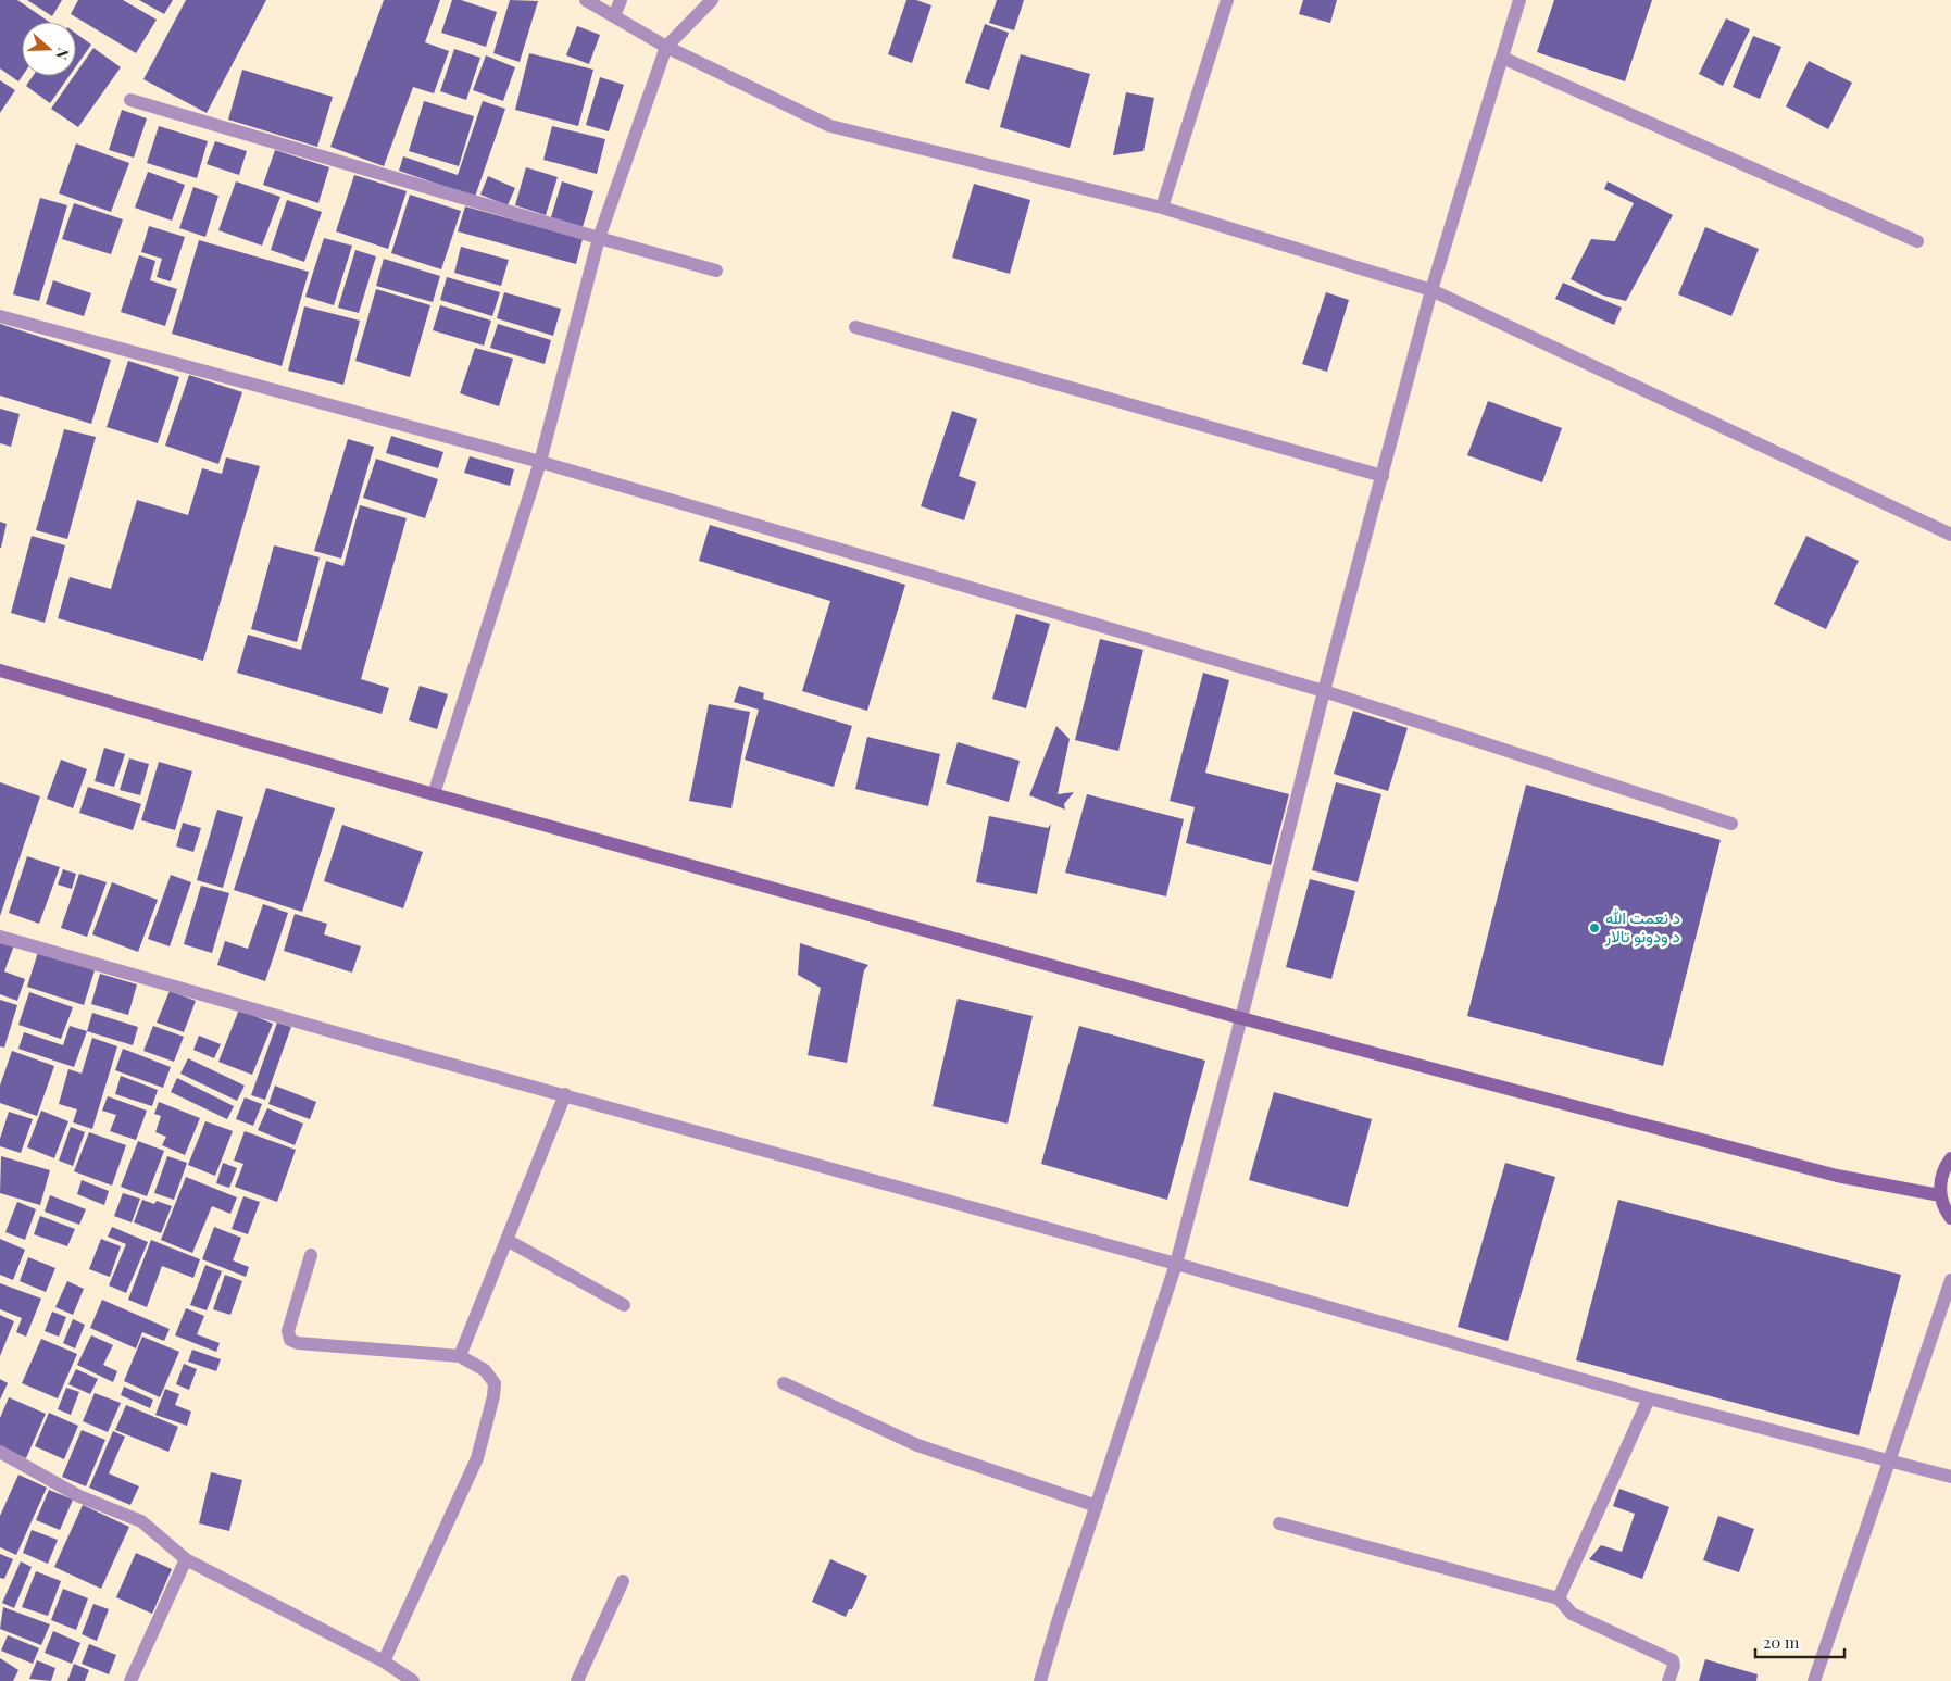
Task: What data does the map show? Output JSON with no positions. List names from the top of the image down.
{
  "places": ["د نعمت الله د ودونو تالار"],
  "scale_bar": "20 m",
  "north": "right"
}
